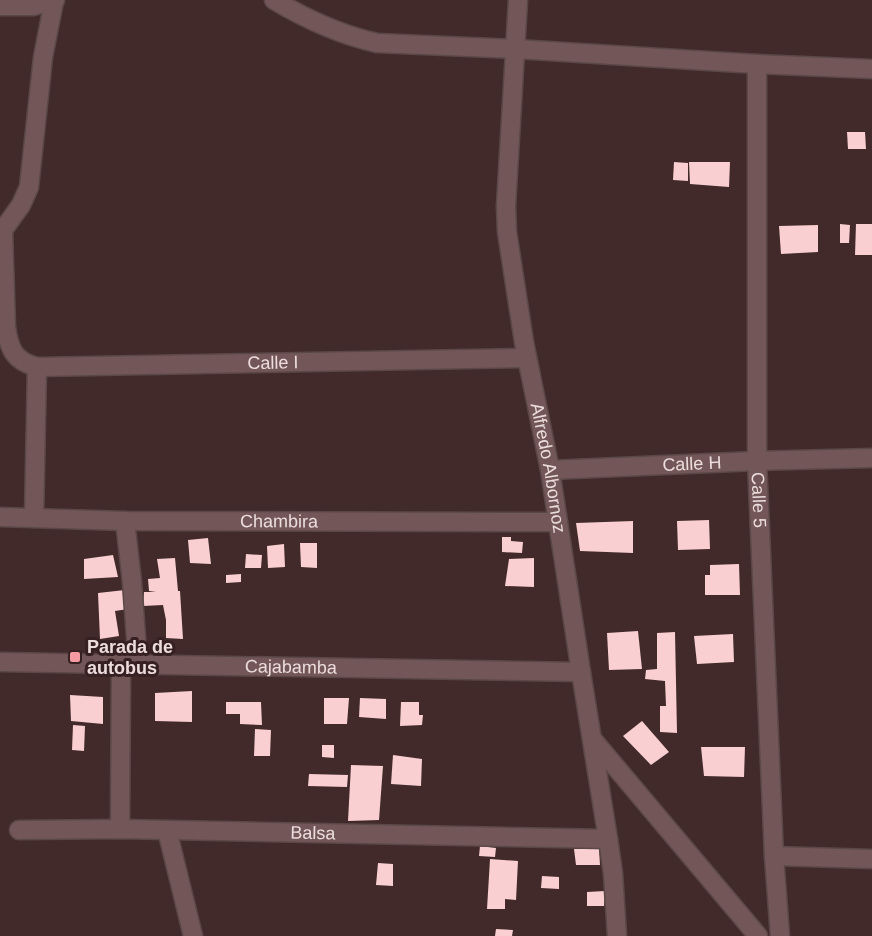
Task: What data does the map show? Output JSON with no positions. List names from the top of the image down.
{
  "streets": {
    "street": [
      "Calle I",
      "Calle H",
      "Alfredo Albornoz",
      "Calle 5",
      "Chambira",
      "Cajabamba",
      "Balsa"
    ]
  },
  "crossings": [
    ["Calle I", "Alfredo Albornoz"],
    ["Calle H", "Alfredo Albornoz"],
    ["Calle H", "Calle 5"],
    ["Alfredo Albornoz", "Chambira"],
    ["Alfredo Albornoz", "Cajabamba"],
    ["Alfredo Albornoz", "Balsa"]
  ],
  "places": {
    "transit": ["Parada de autobus"]
  }
}
